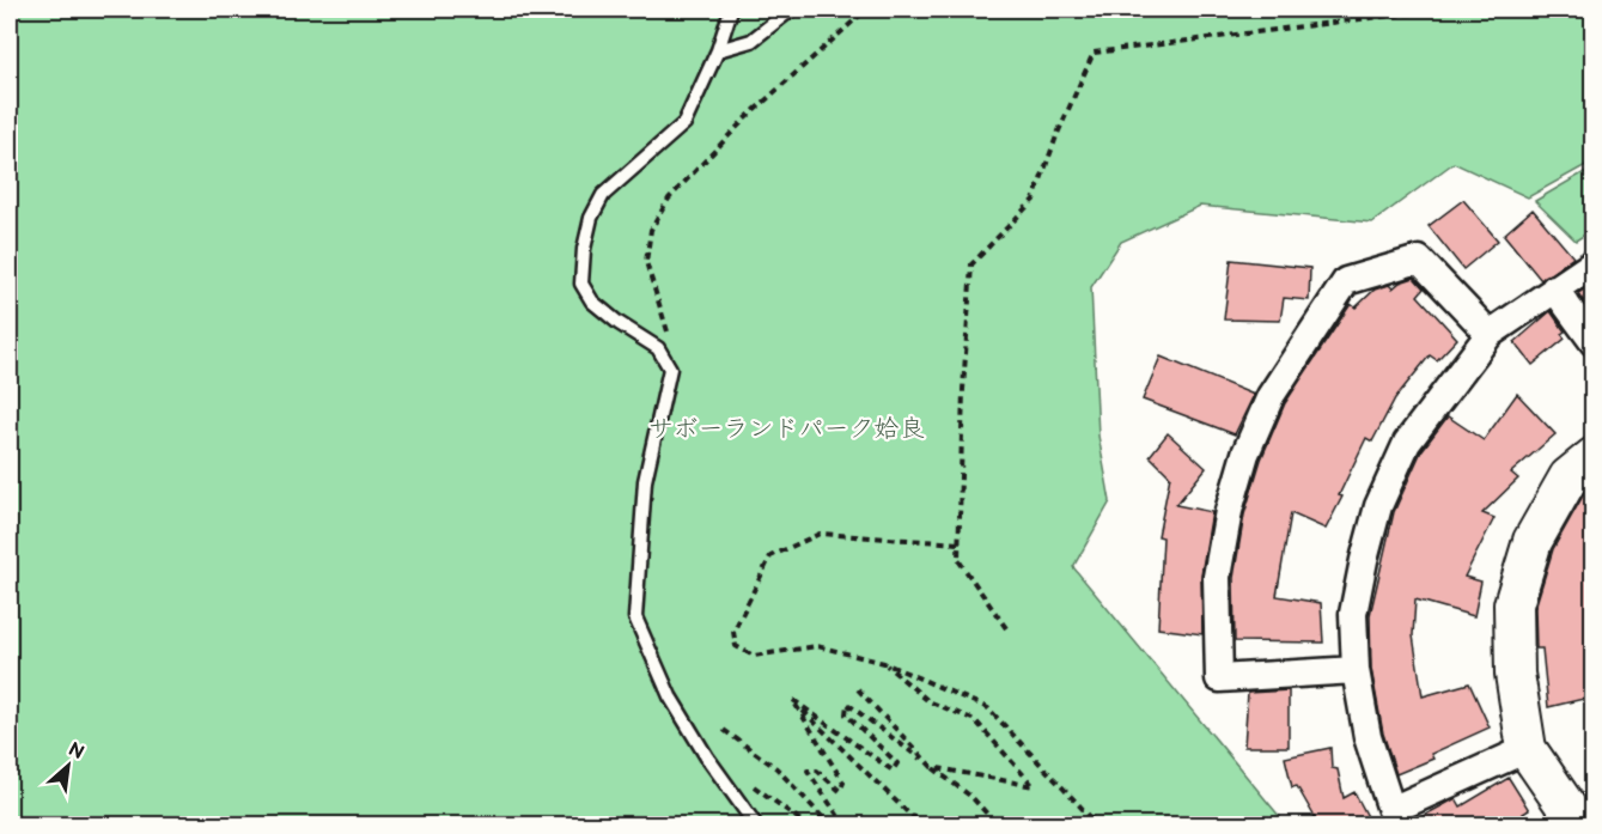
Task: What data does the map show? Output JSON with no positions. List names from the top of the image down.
{
  "parks": ["サボーランドパーク姶良"],
  "north": "top right"
}
